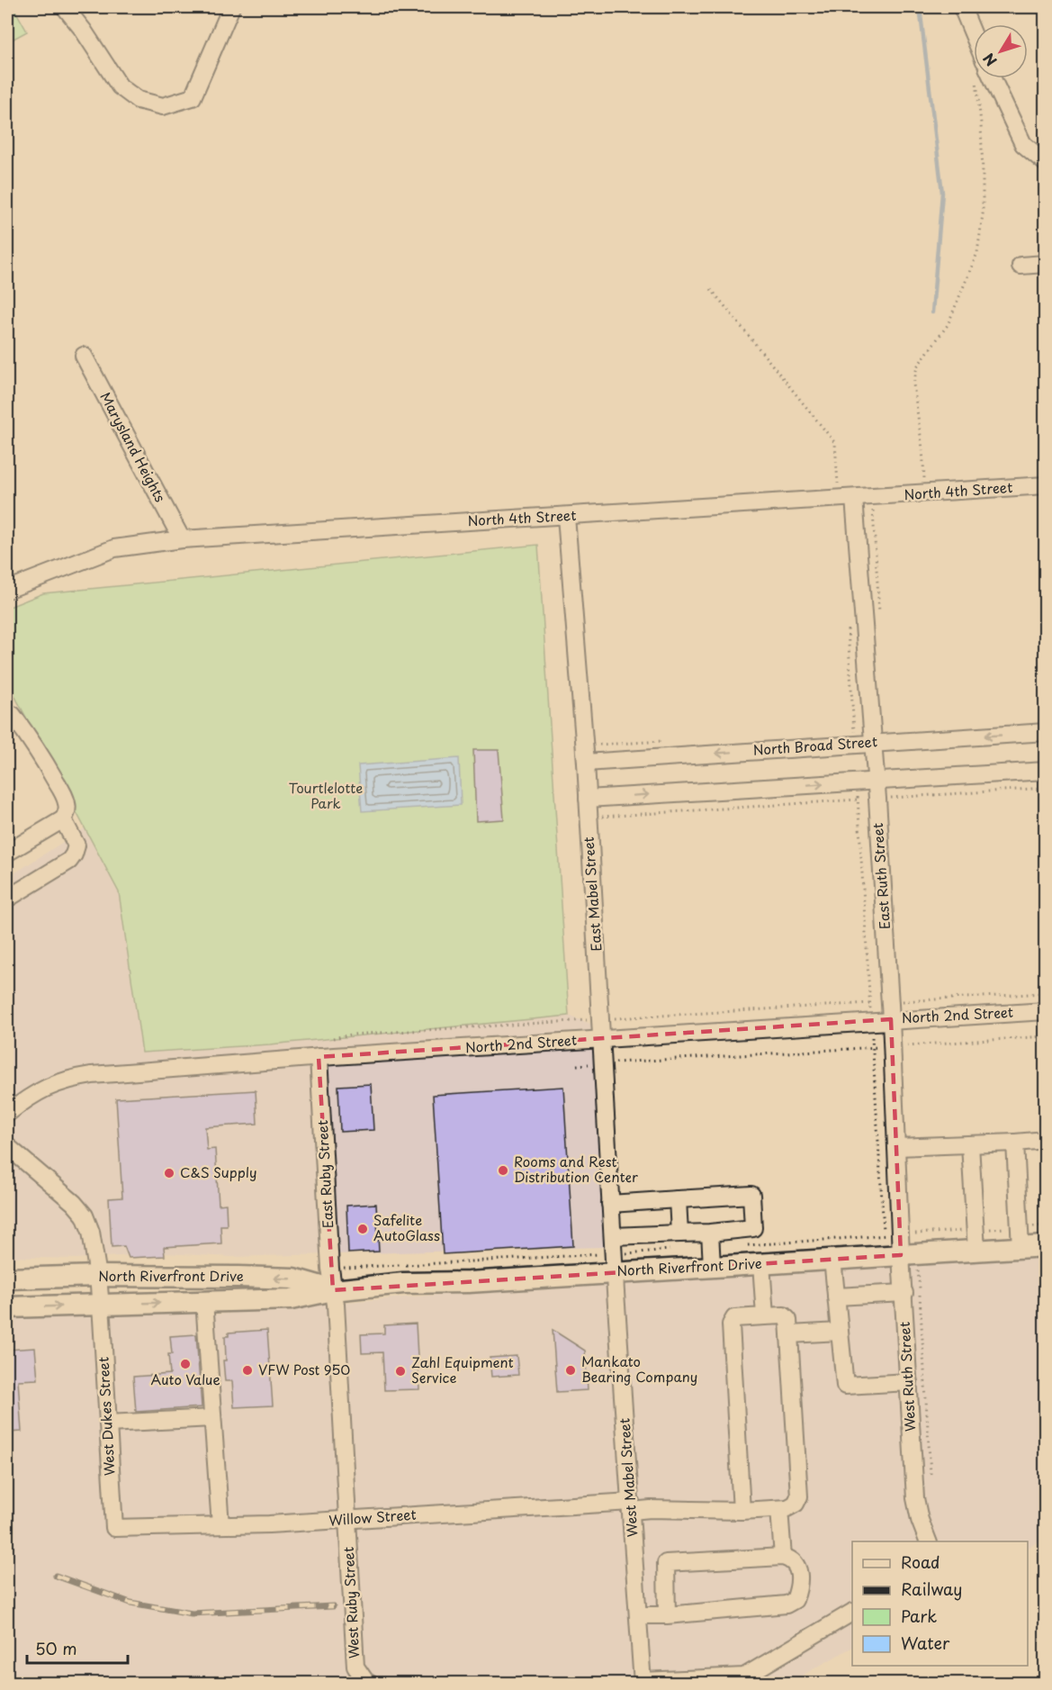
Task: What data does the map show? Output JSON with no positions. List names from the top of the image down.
{
  "streets": {
    "main road": ["North Riverfront Drive"],
    "street": [
      "Marysland Heights",
      "North 4th Street",
      "North Broad Street",
      "East Ruth Street",
      "East Mabel Street",
      "North 2nd Street",
      "East Ruby Street",
      "West Ruth Street",
      "West Dukes Street",
      "West Mabel Street",
      "Willow Street",
      "West Ruby Street"
    ]
  },
  "crossings": [
    ["Marysland Heights", "North 4th Street"],
    ["North 4th Street", "East Ruth Street"],
    ["North 4th Street", "East Mabel Street"],
    ["North Broad Street", "East Ruth Street"],
    ["North Broad Street", "East Mabel Street"],
    ["East Ruth Street", "North 2nd Street"],
    ["East Ruth Street", "North Riverfront Drive"],
    ["East Ruth Street", "West Ruth Street"],
    ["East Mabel Street", "North 2nd Street"],
    ["East Mabel Street", "North Riverfront Drive"],
    ["East Mabel Street", "West Mabel Street"],
    ["North 2nd Street", "East Ruby Street"],
    ["East Ruby Street", "North Riverfront Drive"],
    ["East Ruby Street", "West Ruby Street"],
    ["North Riverfront Drive", "West Ruth Street"],
    ["North Riverfront Drive", "West Dukes Street"],
    ["North Riverfront Drive", "West Mabel Street"],
    ["North Riverfront Drive", "West Ruby Street"],
    ["West Dukes Street", "Willow Street"],
    ["West Mabel Street", "Willow Street"],
    ["Willow Street", "West Ruby Street"]
  ],
  "parks": ["Tourtlelotte Park"],
  "places": [
    "Rooms and Rest Distribution Center",
    "C&S Supply",
    "Safelite AutoGlass",
    "Auto Value",
    "VFW Post 950",
    "Mankato Bearing Company",
    "Zahl Equipment Service"
  ],
  "legend": [
    "Road",
    "Railway",
    "Park",
    "Water"
  ],
  "scale_bar": "50 m",
  "north": "bottom left"
}
